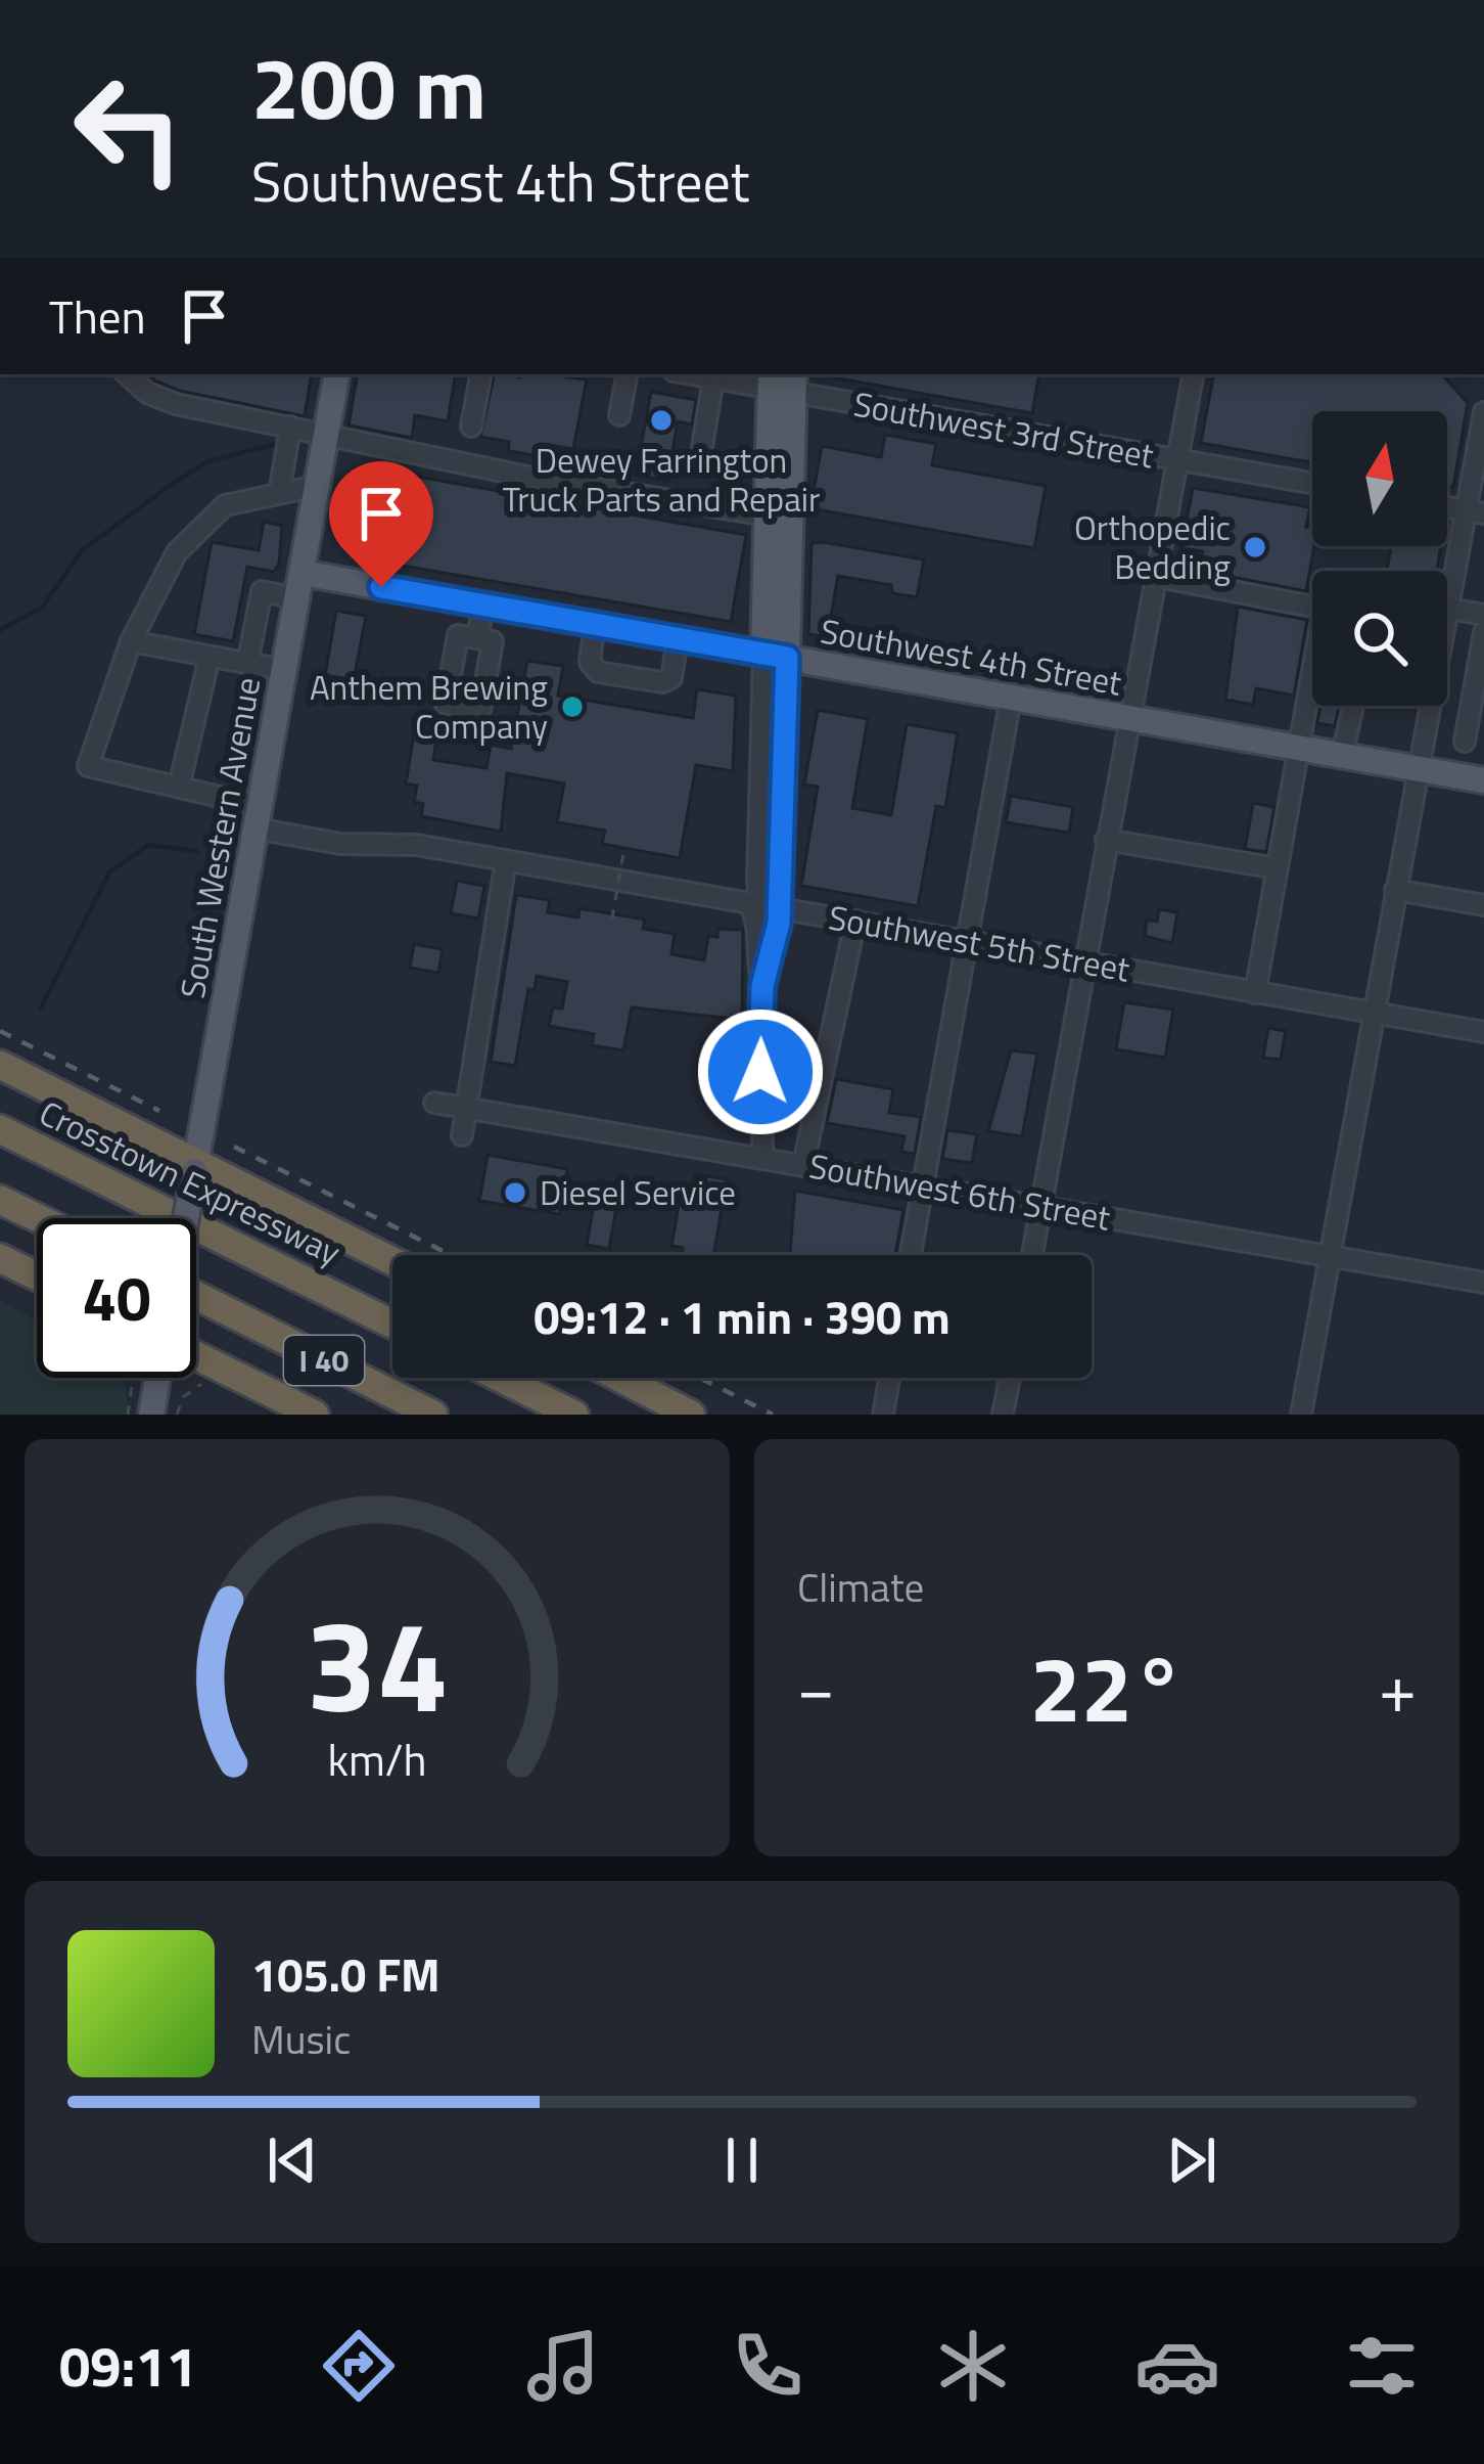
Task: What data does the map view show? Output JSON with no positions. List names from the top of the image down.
{
  "streets": {
    "highway": ["Crosstown Expressway", "I 40"],
    "main road": ["Southwest 4th Street", "South Western Avenue"],
    "street": ["Southwest 3rd Street", "Southwest 5th Street", "Southwest 6th Street"]
  },
  "crossings": [
    ["Southwest 4th Street", "South Western Avenue"],
    ["South Western Avenue", "Southwest 5th Street"]
  ],
  "places": [
    "Dewey Farrington Truck Parts and Repair",
    "Orthopedic Bedding",
    "Anthem Brewing Company",
    "Diesel Service"
  ],
  "north": "top",
  "page": {
    "turn": ["200 m", "Southwest 4th Street"],
    "then": "Then",
    "limit": "40",
    "trip": "09:12 · 1 min · 390 m",
    "tile": "Climate",
    "heat": ["−", "22°", "+"],
    "song": ["105.0 FM", "Music"],
    "tabs": "09:11",
    "gauge": ["34", "km/h"]
  }
}
